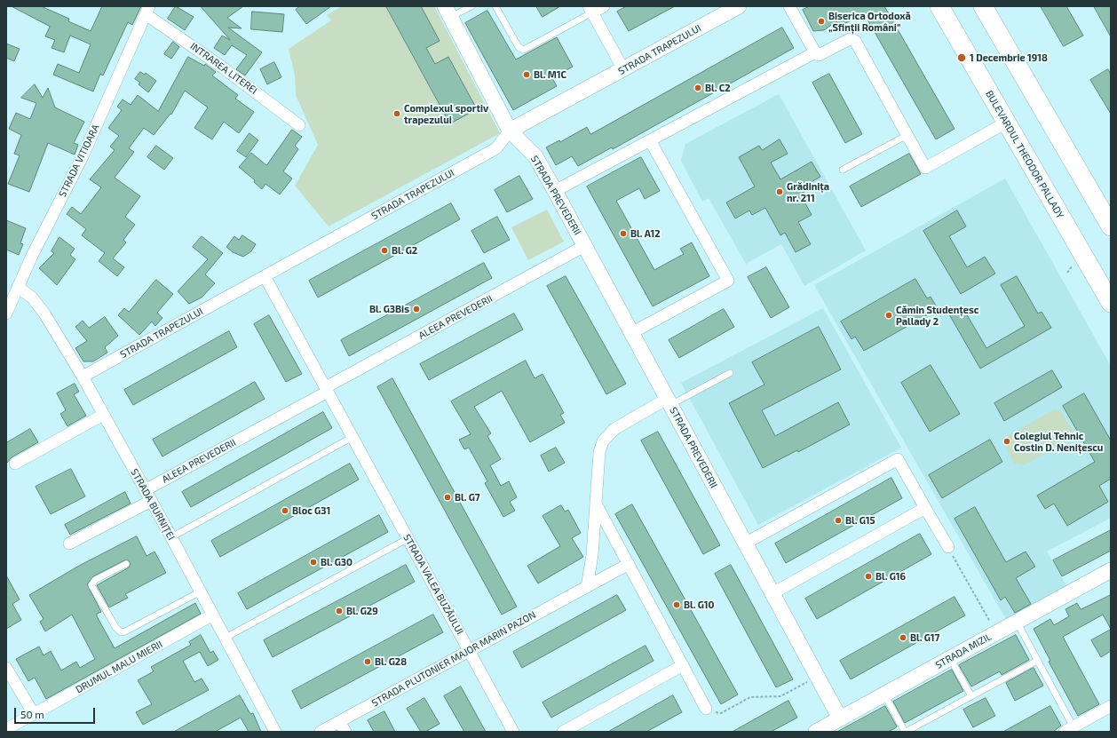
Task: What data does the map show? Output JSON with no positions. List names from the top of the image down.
{
  "streets": {
    "main road": ["BULEVARDUL THEODOR PALLADY"],
    "street": [
      "STRADA TRAPEZULUI",
      "INTRAREA LITEREI",
      "STRADA VITIOARA",
      "STRADA PREVEDERII",
      "ALEEA PREVEDERII",
      "STRADA BURNIȚEI",
      "STRADA VALEA BUZĂULUI",
      "STRADA MIZIL",
      "STRADA PLUTONIER MAJOR MARIN PAZON",
      "DRUMUL MALU MIERII"
    ]
  },
  "crossings": [
    ["STRADA TRAPEZULUI", "STRADA PREVEDERII"],
    ["STRADA TRAPEZULUI", "STRADA BURNIȚEI"],
    ["STRADA TRAPEZULUI", "STRADA VALEA BUZĂULUI"],
    ["INTRAREA LITEREI", "STRADA VITIOARA"],
    ["STRADA VITIOARA", "STRADA BURNIȚEI"],
    ["STRADA PREVEDERII", "ALEEA PREVEDERII"],
    ["STRADA PREVEDERII", "STRADA MIZIL"],
    ["ALEEA PREVEDERII", "STRADA BURNIȚEI"],
    ["ALEEA PREVEDERII", "STRADA VALEA BUZĂULUI"],
    ["STRADA BURNIȚEI", "DRUMUL MALU MIERII"],
    ["STRADA VALEA BUZĂULUI", "STRADA PLUTONIER MAJOR MARIN PAZON"]
  ],
  "places": [
    "Biserica Ortodoxă „Sfinții Români”",
    "1 Decembrie 1918",
    "Bl. M1C",
    "Bl. C2",
    "Complexul sportiv trapezului",
    "Grădinița nr. 211",
    "Bl. A12",
    "Bl. G2",
    "Bl. G3Bis",
    "Cămin Studențesc Pallady 2",
    "Colegiul Tehnic Costin D. Nenițescu",
    "Bl. G7",
    "Bloc G31",
    "Bl. G15",
    "Bl. G30",
    "Bl. G16",
    "Bl. G10",
    "Bl. G29",
    "Bl. G17",
    "Bl. G28"
  ],
  "scale_bar": "50 m"
}
